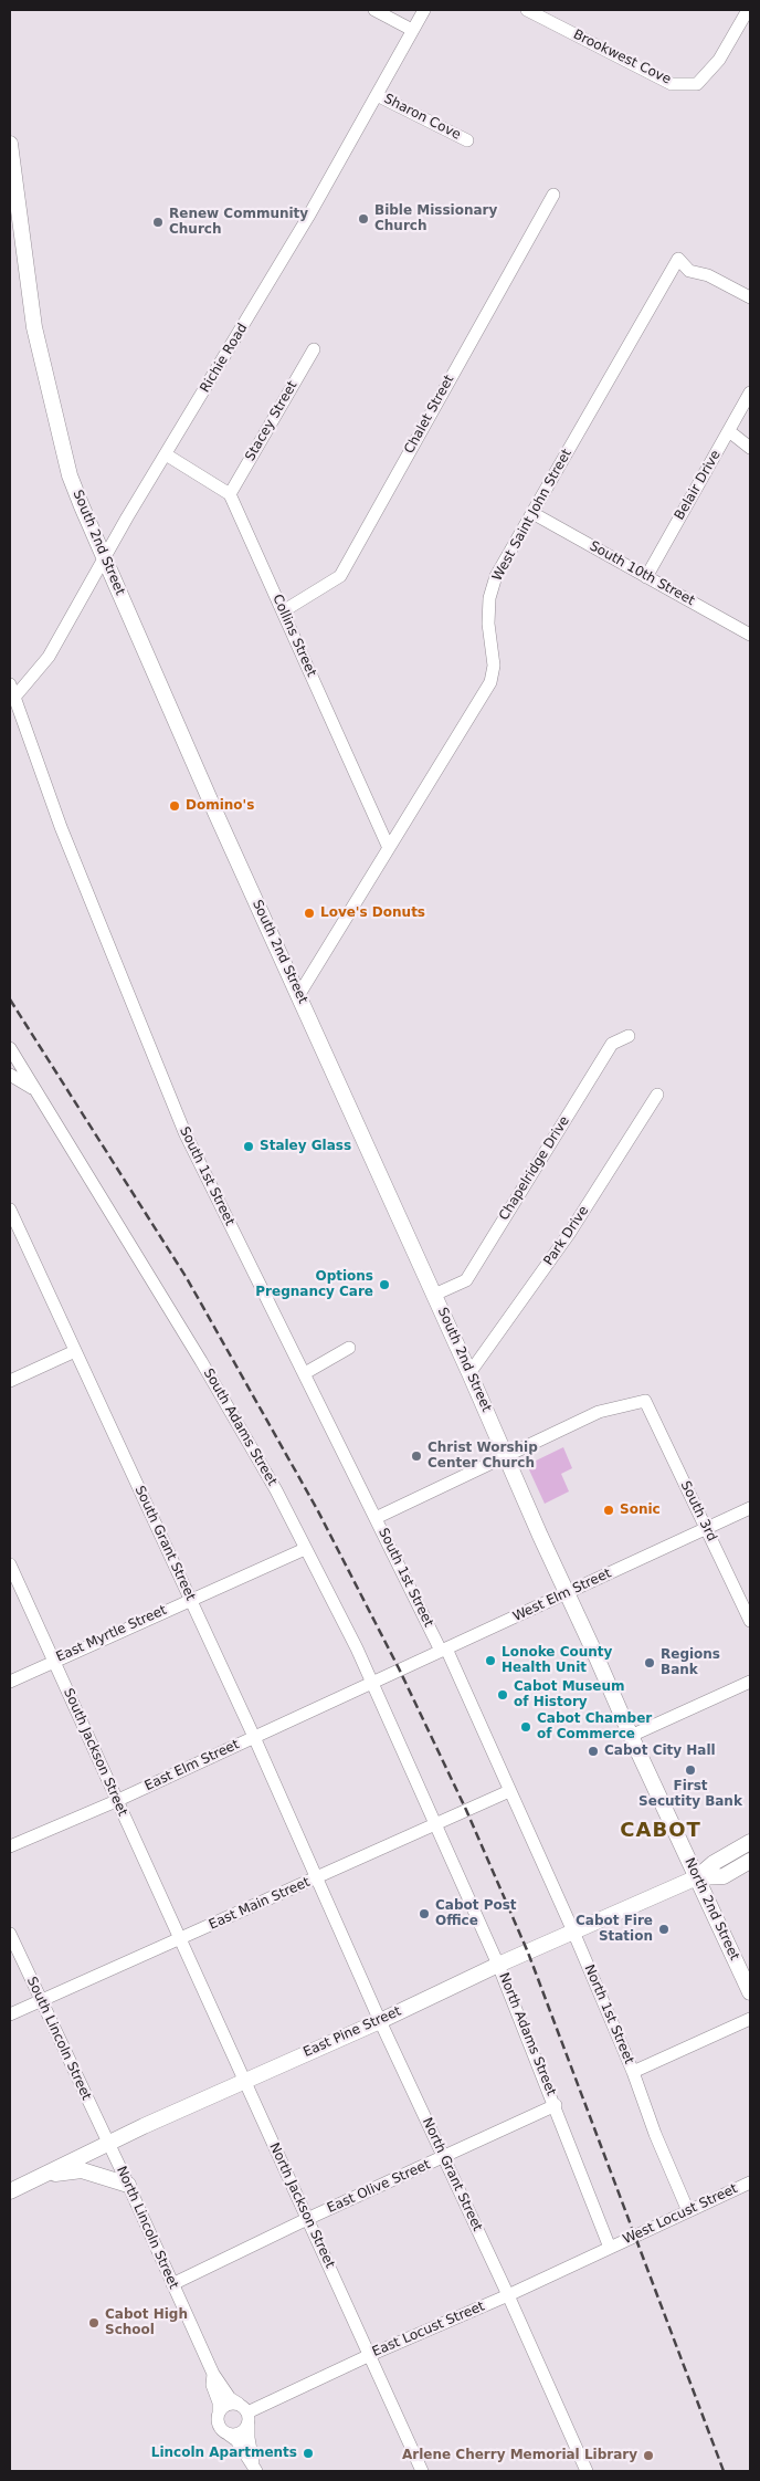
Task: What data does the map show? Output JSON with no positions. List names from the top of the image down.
{
  "streets": {
    "main road": ["South 2nd Street", "North 2nd Street", "East Pine Street"],
    "street": [
      "Brookwest Cove",
      "Sharon Cove",
      "Richie Road",
      "Chalet Street",
      "Stacey Street",
      "Belair Drive",
      "West Saint John Street",
      "South 10th Street",
      "Collins Street",
      "Chapelridge Drive",
      "South 1st Street",
      "Park Drive",
      "South Adams Street",
      "South 3rd",
      "South Grant Street",
      "West Elm Street",
      "East Myrtle Street",
      "South Jackson Street",
      "East Elm Street",
      "East Main Street",
      "North 1st Street",
      "North Adams Street",
      "South Lincoln Street",
      "North Grant Street",
      "East Olive Street",
      "North Jackson Street",
      "West Locust Street",
      "North Lincoln Street",
      "East Locust Street"
    ]
  },
  "crossings": [
    ["Sharon Cove", "Richie Road"],
    ["Richie Road", "South 2nd Street"],
    ["Richie Road", "South 1st Street"],
    ["Chalet Street", "Collins Street"],
    ["Stacey Street", "Collins Street"],
    ["Belair Drive", "South 10th Street"],
    ["West Saint John Street", "South 2nd Street"],
    ["West Saint John Street", "South 10th Street"],
    ["West Saint John Street", "Collins Street"],
    ["South 2nd Street", "Chapelridge Drive"],
    ["South 2nd Street", "Park Drive"],
    ["South 2nd Street", "South 3rd"],
    ["South 2nd Street", "West Elm Street"],
    ["South 2nd Street", "North 2nd Street"],
    ["South 1st Street", "West Elm Street"],
    ["South 1st Street", "East Main Street"],
    ["South 1st Street", "North 1st Street"],
    ["South Adams Street", "West Elm Street"],
    ["South Adams Street", "East Myrtle Street"],
    ["South Adams Street", "East Elm Street"],
    ["South Adams Street", "East Main Street"],
    ["South Adams Street", "North Adams Street"],
    ["South 3rd", "West Elm Street"],
    ["South Grant Street", "East Myrtle Street"],
    ["South Grant Street", "East Elm Street"],
    ["South Grant Street", "East Main Street"],
    ["South Grant Street", "North Grant Street"],
    ["West Elm Street", "East Elm Street"],
    ["East Myrtle Street", "South Jackson Street"],
    ["South Jackson Street", "East Elm Street"],
    ["South Jackson Street", "East Main Street"],
    ["South Jackson Street", "North Jackson Street"],
    ["East Main Street", "North 1st Street"],
    ["East Main Street", "North Adams Street"],
    ["East Main Street", "South Lincoln Street"],
    ["East Main Street", "North Grant Street"],
    ["East Main Street", "North Jackson Street"],
    ["North 2nd Street", "East Pine Street"],
    ["North 1st Street", "East Pine Street"],
    ["North 1st Street", "West Locust Street"],
    ["East Pine Street", "North Adams Street"],
    ["East Pine Street", "South Lincoln Street"],
    ["East Pine Street", "North Grant Street"],
    ["East Pine Street", "North Jackson Street"],
    ["East Pine Street", "North Lincoln Street"],
    ["North Adams Street", "East Olive Street"],
    ["North Adams Street", "West Locust Street"],
    ["North Adams Street", "East Locust Street"],
    ["South Lincoln Street", "North Lincoln Street"],
    ["North Grant Street", "East Olive Street"],
    ["North Grant Street", "East Locust Street"],
    ["East Olive Street", "North Jackson Street"],
    ["East Olive Street", "North Lincoln Street"],
    ["North Jackson Street", "East Locust Street"],
    ["West Locust Street", "East Locust Street"],
    ["North Lincoln Street", "East Locust Street"]
  ],
  "districts": ["CABOT"],
  "places": [
    "Bible Missionary Church",
    "Renew Community Church",
    "Domino's",
    "Love's Donuts",
    "Staley Glass",
    "Options Pregnancy Care",
    "Christ Worship Center Church",
    "Sonic",
    "Lonoke County Health Unit",
    "Regions Bank",
    "Cabot Museum of History",
    "Cabot Chamber of Commerce",
    "Cabot City Hall",
    "First Secutity Bank",
    "Cabot Post Office",
    "Cabot Fire Station",
    "Cabot High School",
    "Lincoln Apartments",
    "Arlene Cherry Memorial Library"
  ]
}
